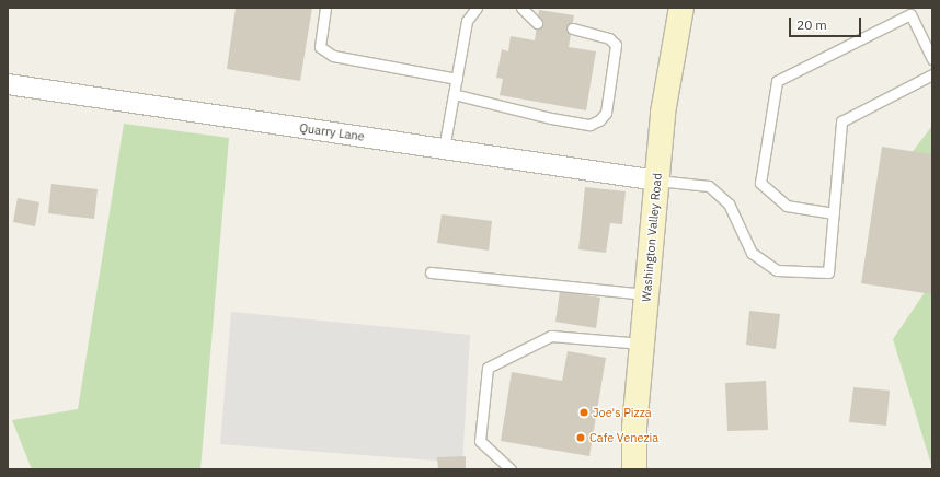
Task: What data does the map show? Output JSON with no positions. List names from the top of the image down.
{
  "streets": {
    "street": ["Quarry Lane", "Washington Valley Road"]
  },
  "crossings": [
    ["Quarry Lane", "Washington Valley Road"]
  ],
  "places": ["Joe's Pizza", "Cafe Venezia"],
  "scale_bar": "20 m"
}
